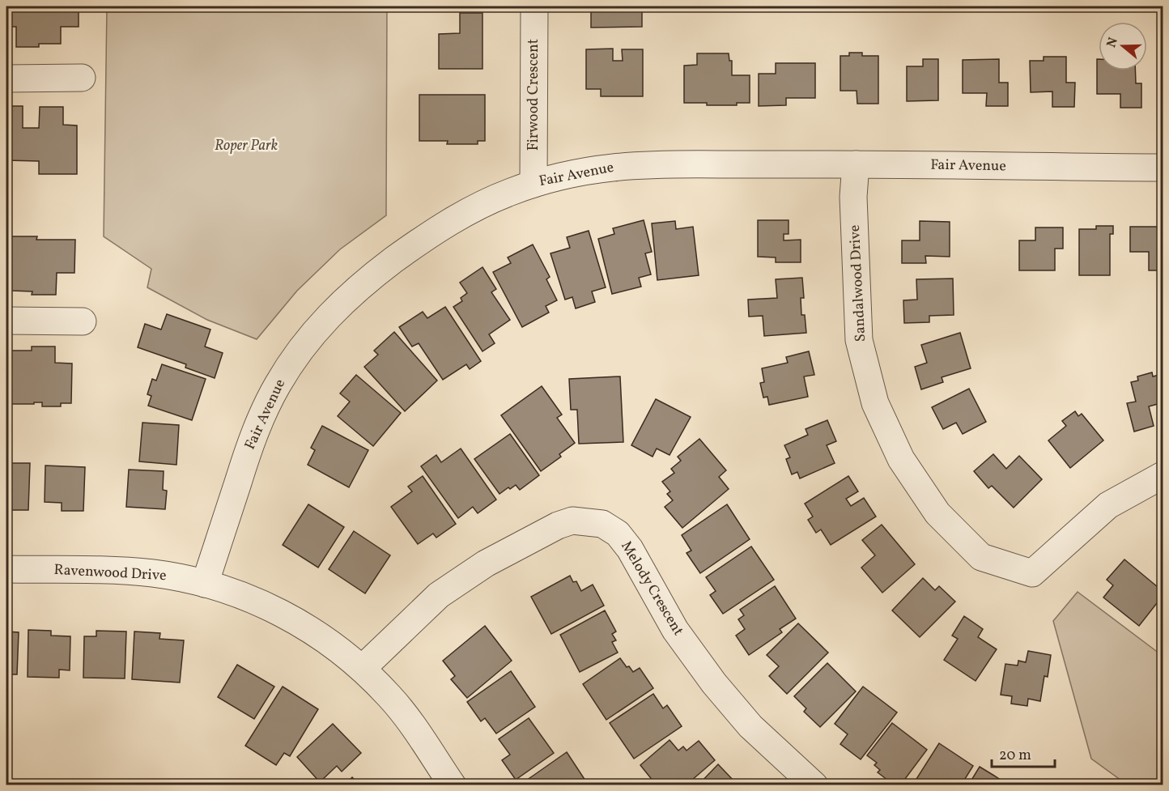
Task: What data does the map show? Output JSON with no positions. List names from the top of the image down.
{
  "streets": {
    "street": [
      "Firwood Crescent",
      "Fair Avenue",
      "Sandalwood Drive",
      "Ravenwood Drive",
      "Melody Crescent"
    ]
  },
  "crossings": [
    ["Firwood Crescent", "Fair Avenue"],
    ["Fair Avenue", "Sandalwood Drive"],
    ["Fair Avenue", "Ravenwood Drive"],
    ["Ravenwood Drive", "Melody Crescent"]
  ],
  "parks": ["Roper Park"],
  "scale_bar": "20 m",
  "north": "left"
}
